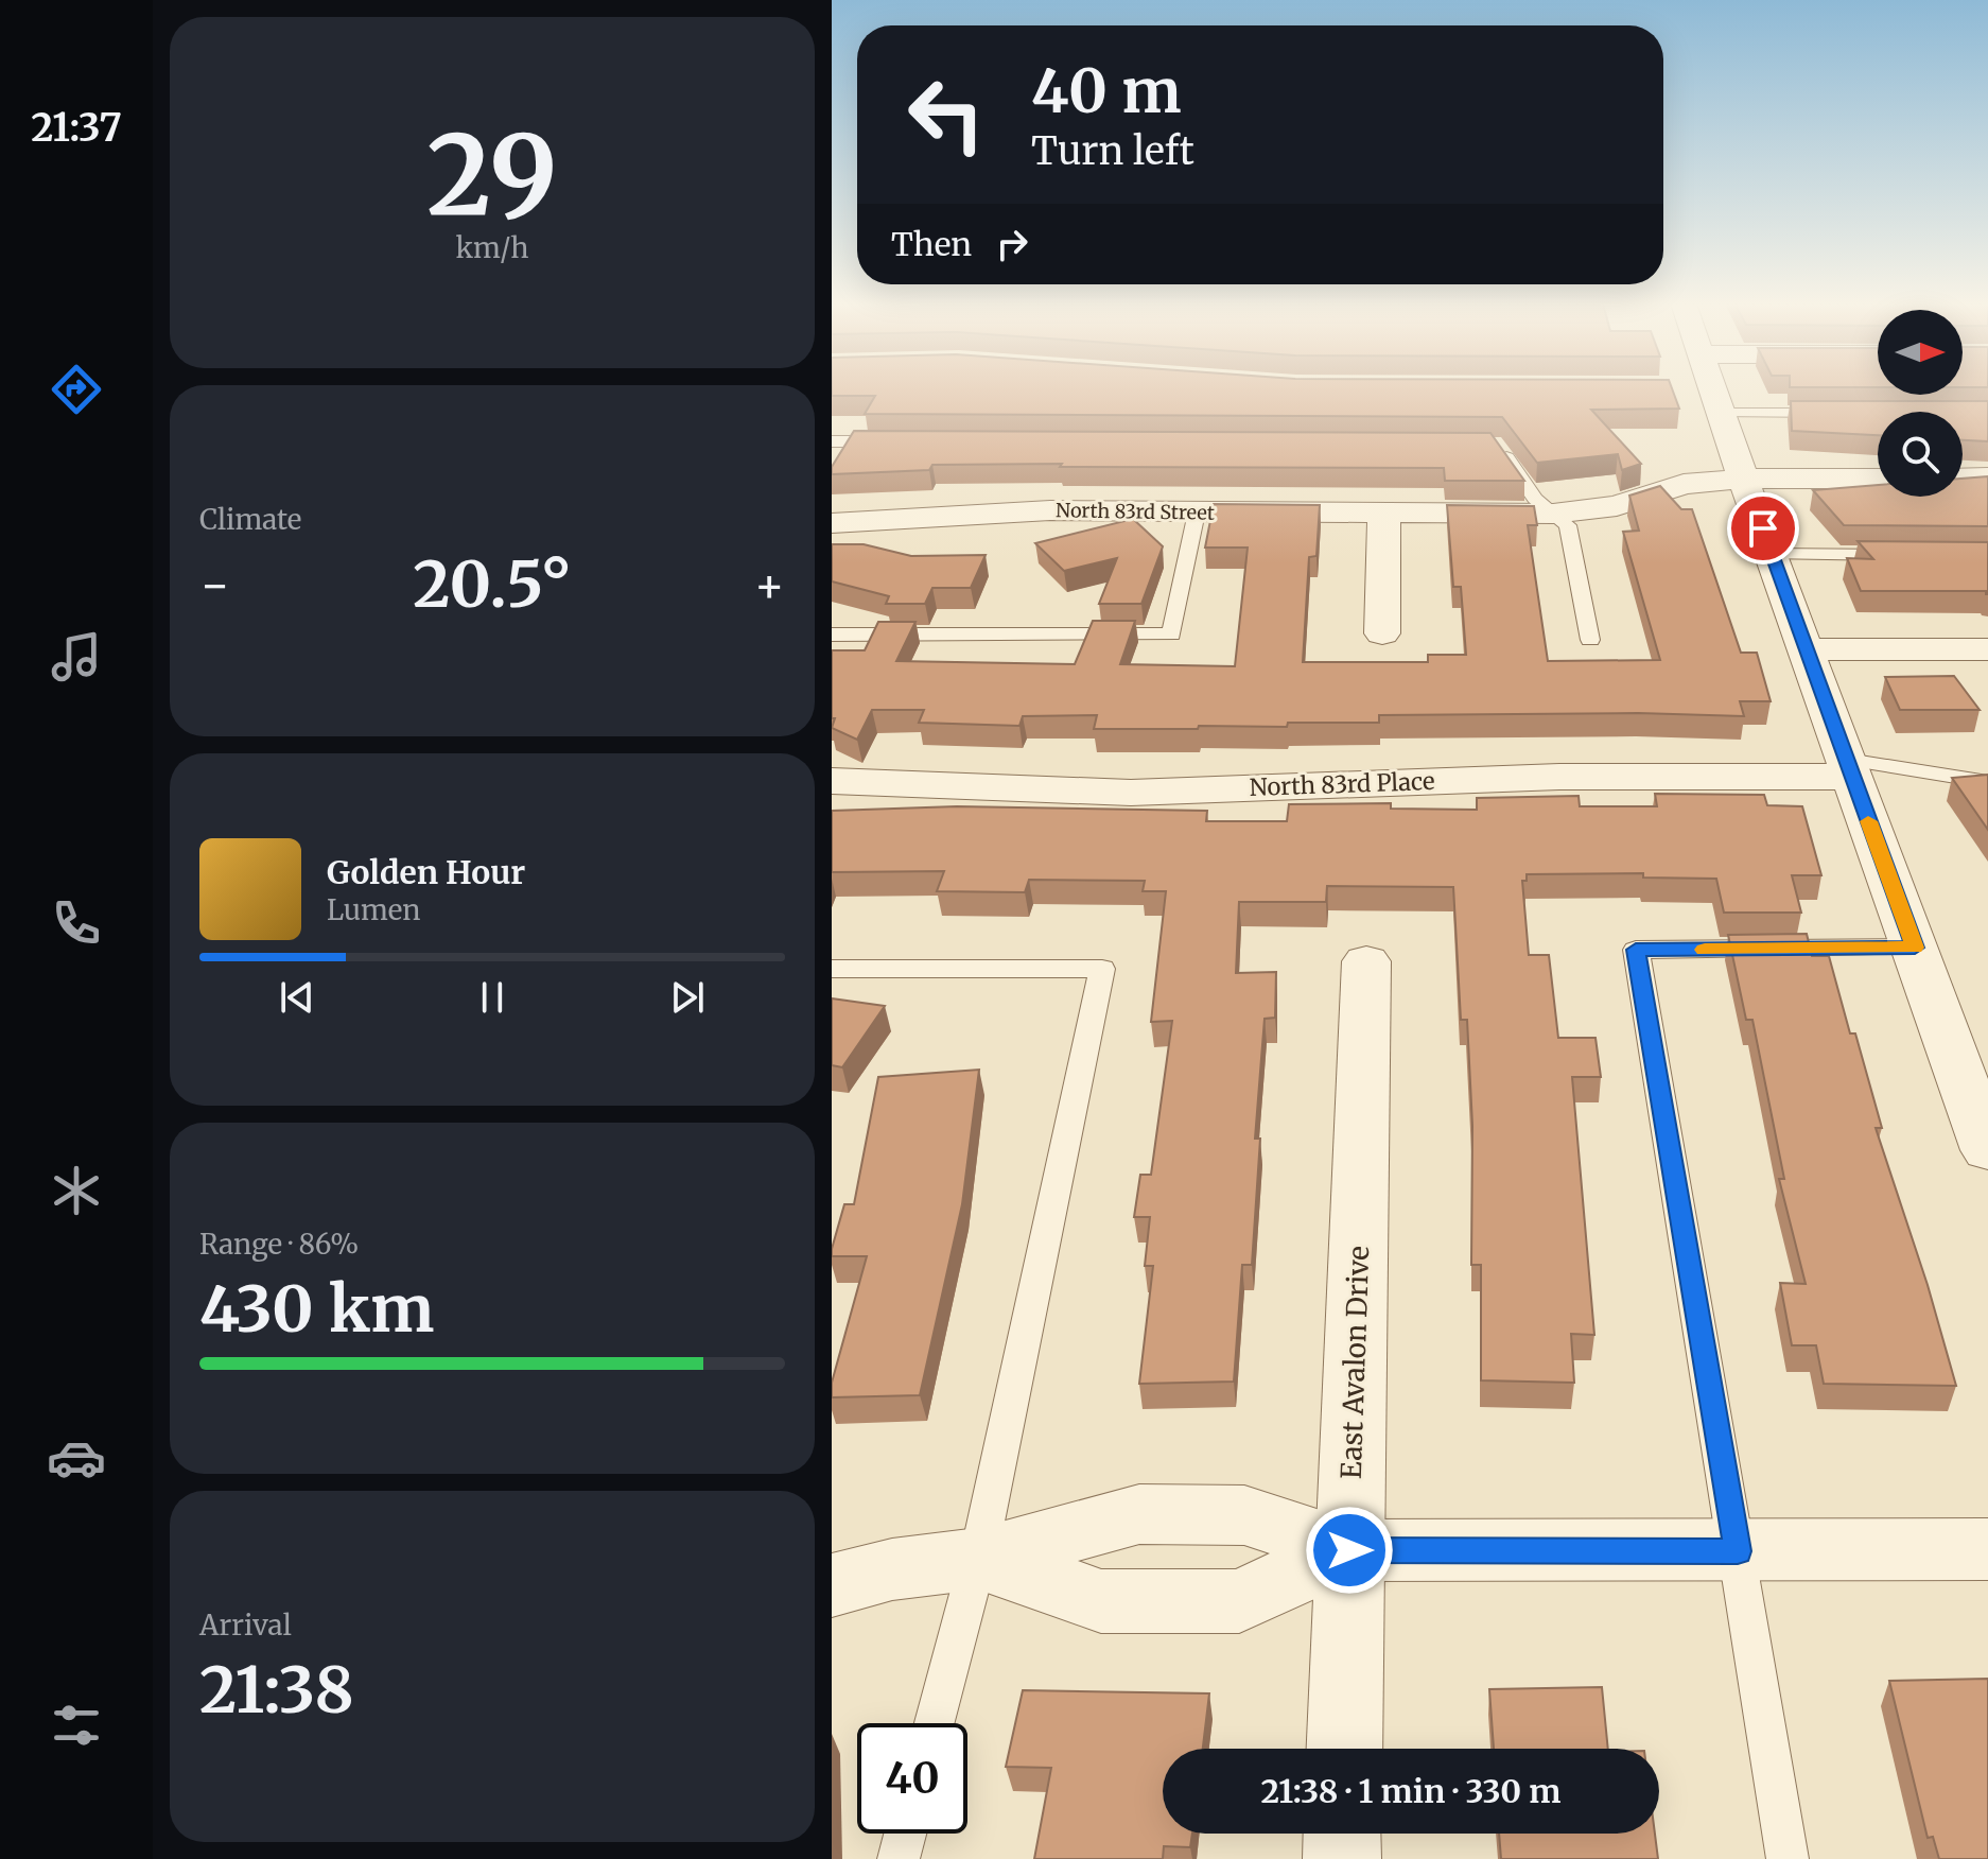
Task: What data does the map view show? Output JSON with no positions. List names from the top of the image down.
{
  "streets": {
    "street": ["North 83rd Street", "North 83rd Place", "East Avalon Drive"]
  },
  "north": "right",
  "page": {
    "tabs": "21:37",
    "tile": [
      ["29", "km/h"],
      "Climate",
      ["Range · 86%", "430 km"],
      ["Arrival", "21:38"]
    ],
    "turn": ["40 m", "Turn left"],
    "then": "Then",
    "heat": ["−", "20.5°", "+"],
    "song": ["Golden Hour", "Lumen"],
    "limit": "40",
    "trip": "21:38 · 1 min · 330 m"
  }
}
